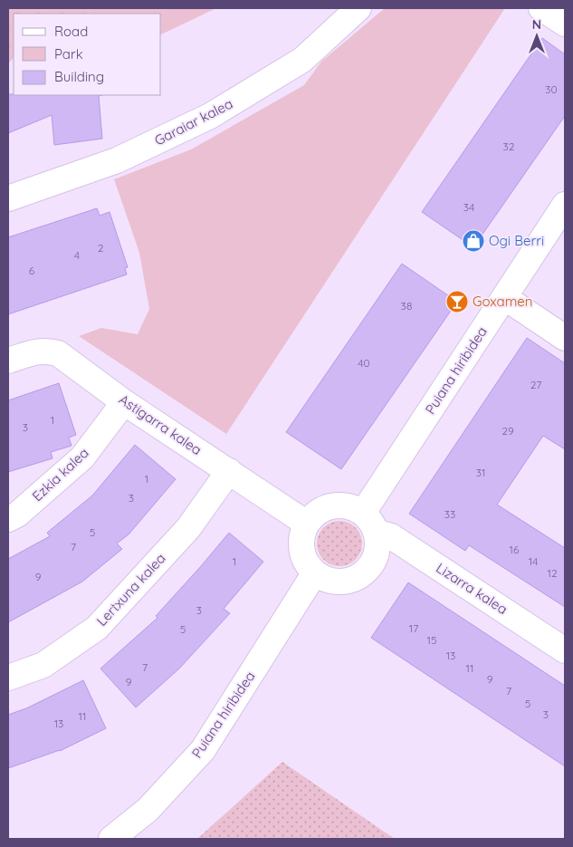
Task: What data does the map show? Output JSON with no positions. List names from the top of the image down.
{
  "streets": {
    "street": [
      "Garaiar kalea",
      "Puiana hiribidea",
      "Astigarra kalea",
      "Ezkia kalea",
      "Lizarra kalea",
      "Lertxuna kalea"
    ]
  },
  "crossings": [
    ["Puiana hiribidea", "Astigarra kalea"],
    ["Puiana hiribidea", "Lizarra kalea"],
    ["Astigarra kalea", "Ezkia kalea"],
    ["Astigarra kalea", "Lizarra kalea"],
    ["Astigarra kalea", "Lertxuna kalea"]
  ],
  "places": {
    "shop": ["Ogi Berri"],
    "bar": ["Goxamen"]
  },
  "house_numbers": [
    "30",
    "32",
    "34",
    "2",
    "4",
    "6",
    "38",
    "40",
    "27",
    "1",
    "3",
    "29",
    "31",
    "1",
    "3",
    "33",
    "5",
    "7",
    "16",
    "1",
    "14",
    "12",
    "9",
    "3",
    "17",
    "5",
    "15",
    "13",
    "7",
    "11",
    "9",
    "9",
    "7",
    "5",
    "3",
    "11",
    "13"
  ],
  "legend": ["Road", "Park", "Building"],
  "north": "top"
}
